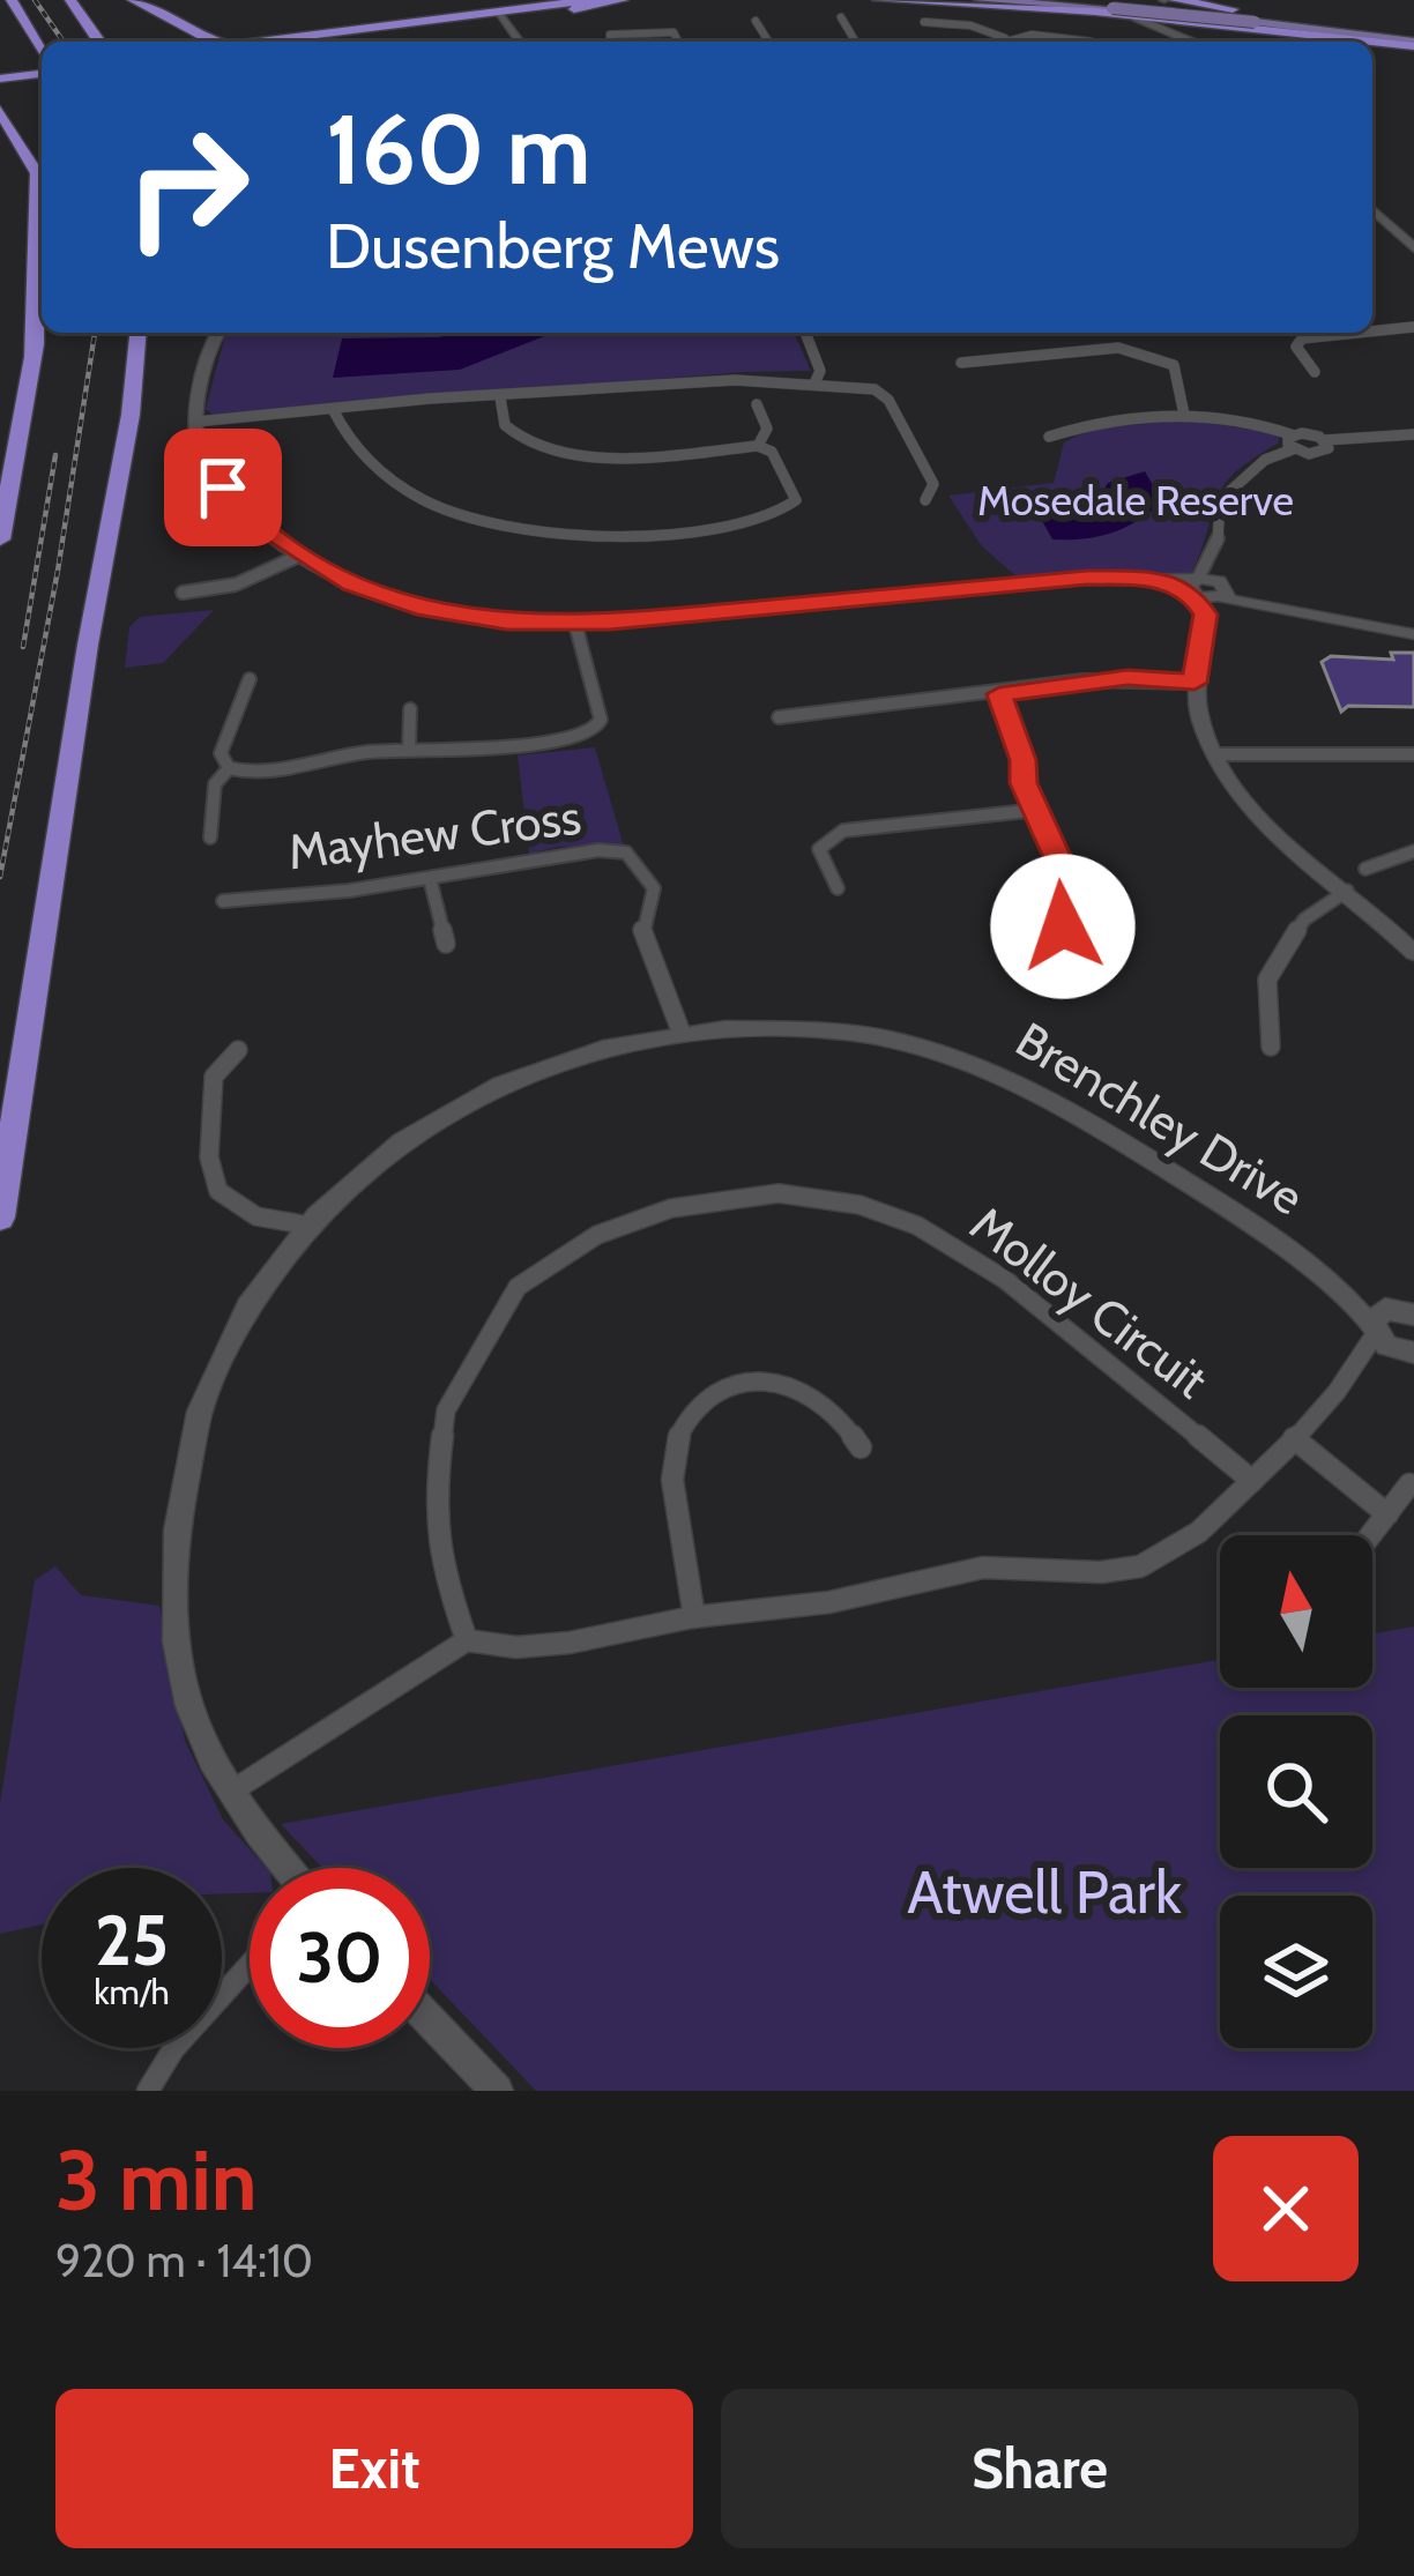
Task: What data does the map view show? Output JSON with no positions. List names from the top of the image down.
{
  "streets": {
    "street": ["Mayhew Cross", "Brenchley Drive", "Molloy Circuit"]
  },
  "crossings": [
    ["Mayhew Cross", "Brenchley Drive"]
  ],
  "parks": ["Mosedale Reserve", "Atwell Park"],
  "north": "top",
  "page": {
    "turn": ["160 m", "Dusenberg Mews"],
    "speed": "25 km/h",
    "limit": "30",
    "heading": ["3 min", "920 m · 14:10"],
    "buttons": ["Exit", "Share"]
  }
}
